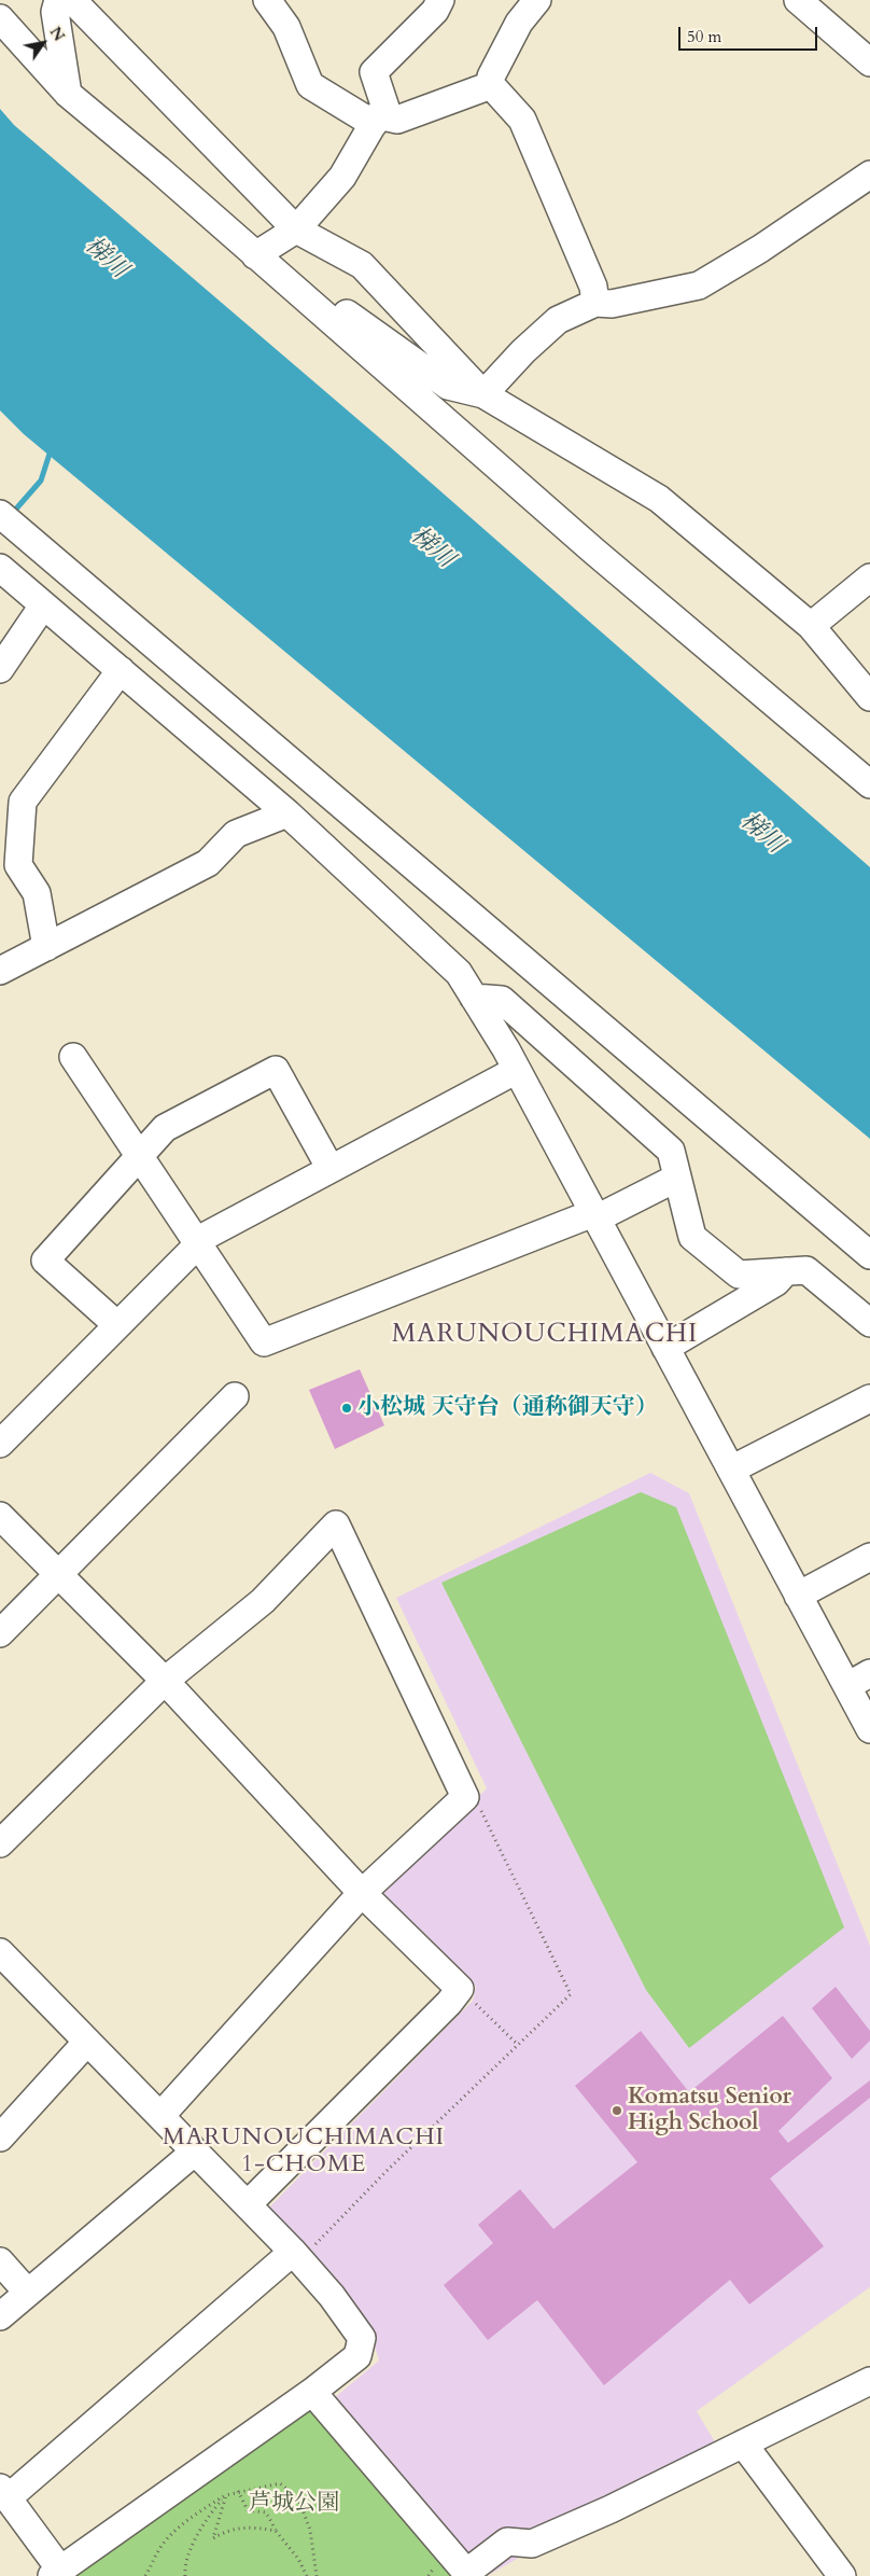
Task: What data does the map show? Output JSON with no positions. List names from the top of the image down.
{
  "districts": ["MARUNOUCHIMACHI", "MARUNOUCHIMACHI 1-CHOME"],
  "water": ["梯川"],
  "parks": ["芦城公園"],
  "places": ["小松城 天守台（通称御天守）", "Komatsu Senior High School"],
  "scale_bar": "50 m",
  "north": "top right"
}
